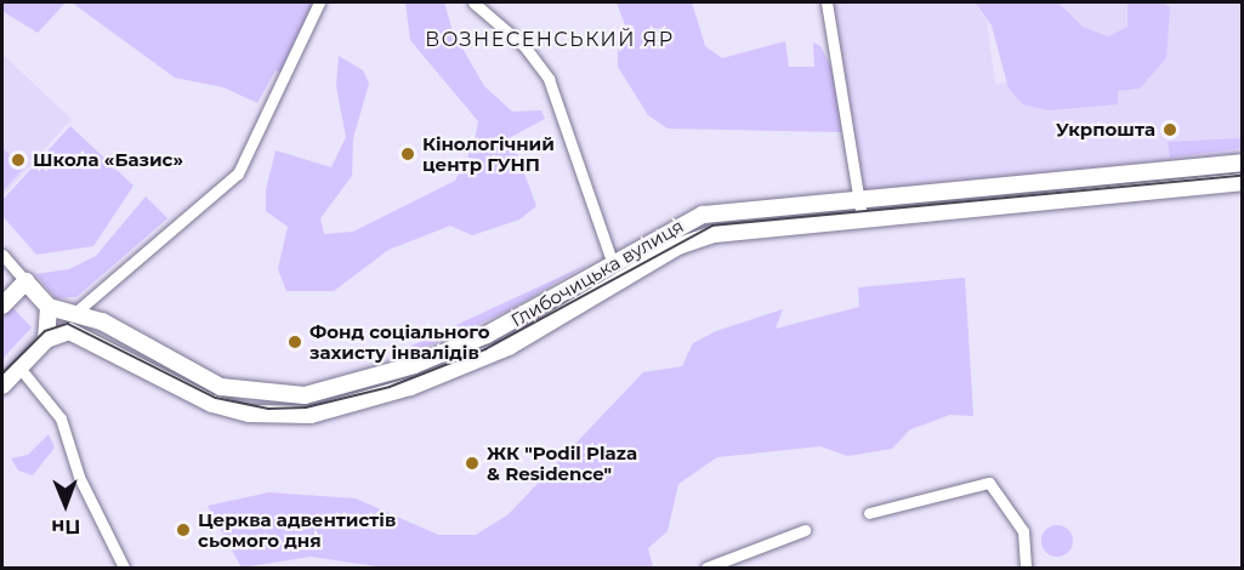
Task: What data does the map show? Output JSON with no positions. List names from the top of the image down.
{
  "streets": {
    "main road": ["Глибочицька вулиця"]
  },
  "districts": ["ВОЗНЕСЕНСЬКИЙ ЯР"],
  "places": [
    "Укрпошта",
    "Кінологічний центр ГУНП",
    "Школа «Базис»",
    "Фонд соціального захисту інвалідів",
    "ЖК \"Podil Plaza & Residence\"",
    "Церква адвентистів сьомого дня"
  ],
  "north": "bottom"
}
